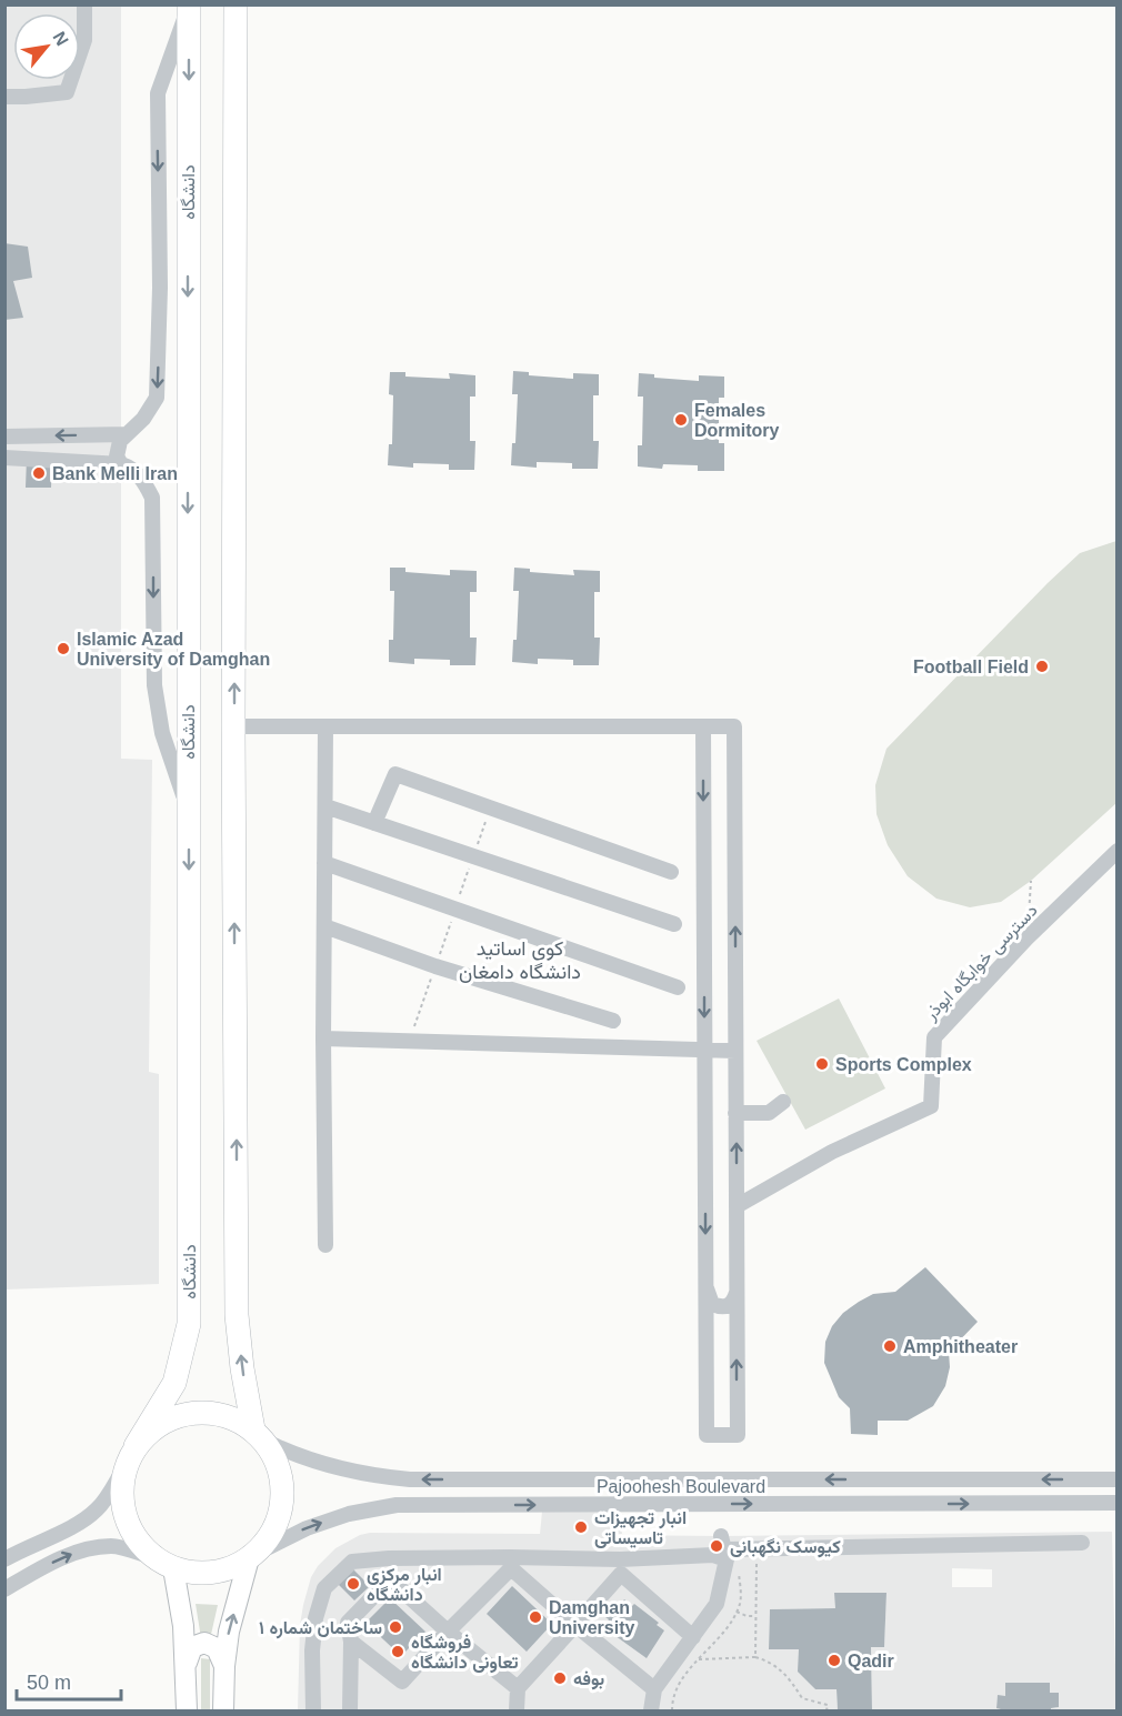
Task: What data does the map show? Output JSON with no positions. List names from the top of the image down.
{
  "streets": {
    "highway": ["دانشگاه"],
    "street": ["دسترسی خوابگاه ابوذر", "Pajoohesh Boulevard"]
  },
  "crossings": [
    ["دانشگاه", "Pajoohesh Boulevard"]
  ],
  "districts": ["کوی اساتید دانشگاه دامغان"],
  "places": [
    "Females Dormitory",
    "Bank Melli Iran",
    "Islamic Azad University of Damghan",
    "Football Field",
    "Sports Complex",
    "Amphitheater",
    "انبار تجهیزات تاسیساتی",
    "کیوسک نگهبانی",
    "انبار مرکزی دانشگاه",
    "Damghan University",
    "ساختمان شماره ۱",
    "فروشگاه تعاونی دانشگاه",
    "Qadir",
    "بوفه"
  ],
  "scale_bar": "50 m",
  "north": "top right"
}
